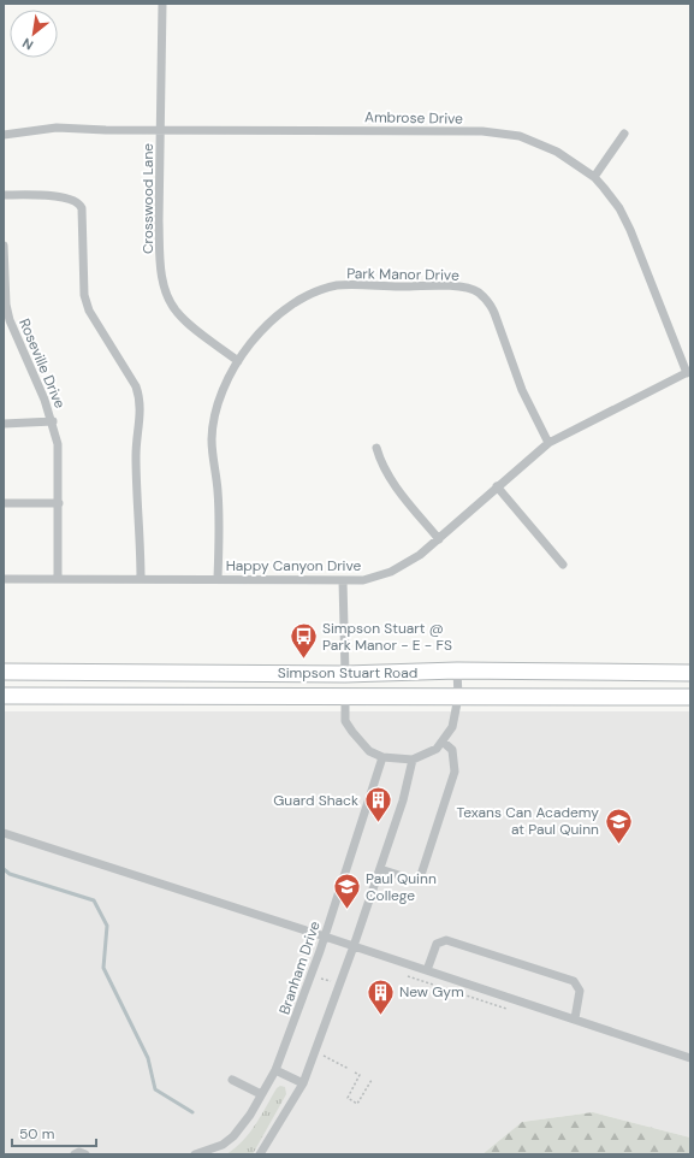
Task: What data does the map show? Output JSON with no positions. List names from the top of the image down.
{
  "streets": {
    "main road": ["Simpson Stuart Road"],
    "street": [
      "Ambrose Drive",
      "Crosswood Lane",
      "Park Manor Drive",
      "Roseville Drive",
      "Happy Canyon Drive",
      "Branham Drive"
    ]
  },
  "crossings": [
    ["Ambrose Drive", "Crosswood Lane"],
    ["Ambrose Drive", "Happy Canyon Drive"],
    ["Crosswood Lane", "Park Manor Drive"],
    ["Park Manor Drive", "Happy Canyon Drive"],
    ["Roseville Drive", "Happy Canyon Drive"]
  ],
  "places": {
    "bus stop": ["Simpson Stuart @ Park Manor - E - FS"],
    "building": ["Guard Shack", "New Gym"],
    "school or university": ["Texans Can Academy at Paul Quinn", "Paul Quinn College"]
  },
  "scale_bar": "50 m",
  "north": "bottom left"
}
